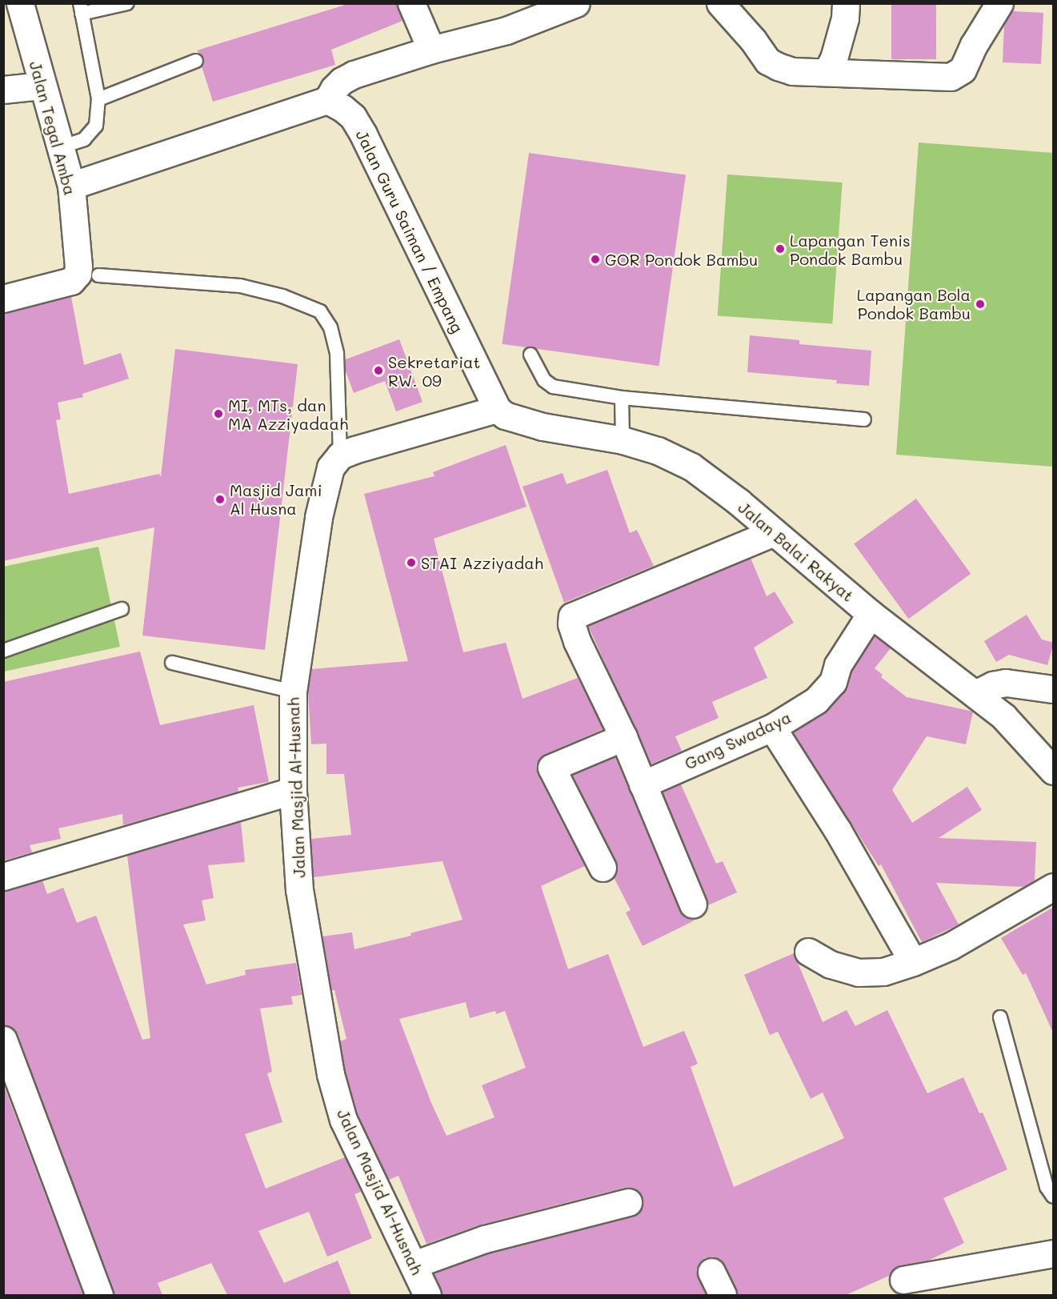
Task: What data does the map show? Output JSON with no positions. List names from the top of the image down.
{
  "streets": {
    "street": [
      "Jalan Tegal Amba",
      "Jalan Guru Saiman / Empang",
      "Jalan Balai Rakyat",
      "Gang Swadaya",
      "Jalan Masjid Al-Husnah"
    ]
  },
  "crossings": [
    ["Jalan Guru Saiman / Empang", "Jalan Balai Rakyat"],
    ["Jalan Balai Rakyat", "Gang Swadaya"]
  ],
  "places": [
    "Lapangan Tenis Pondok Bambu",
    "GOR Pondok Bambu",
    "Lapangan Bola Pondok Bambu",
    "Sekretariat RW. 09",
    "MI, MTs, dan MA Azziyadaah",
    "Masjid Jami Al Husna",
    "STAI Azziyadah"
  ]
}
